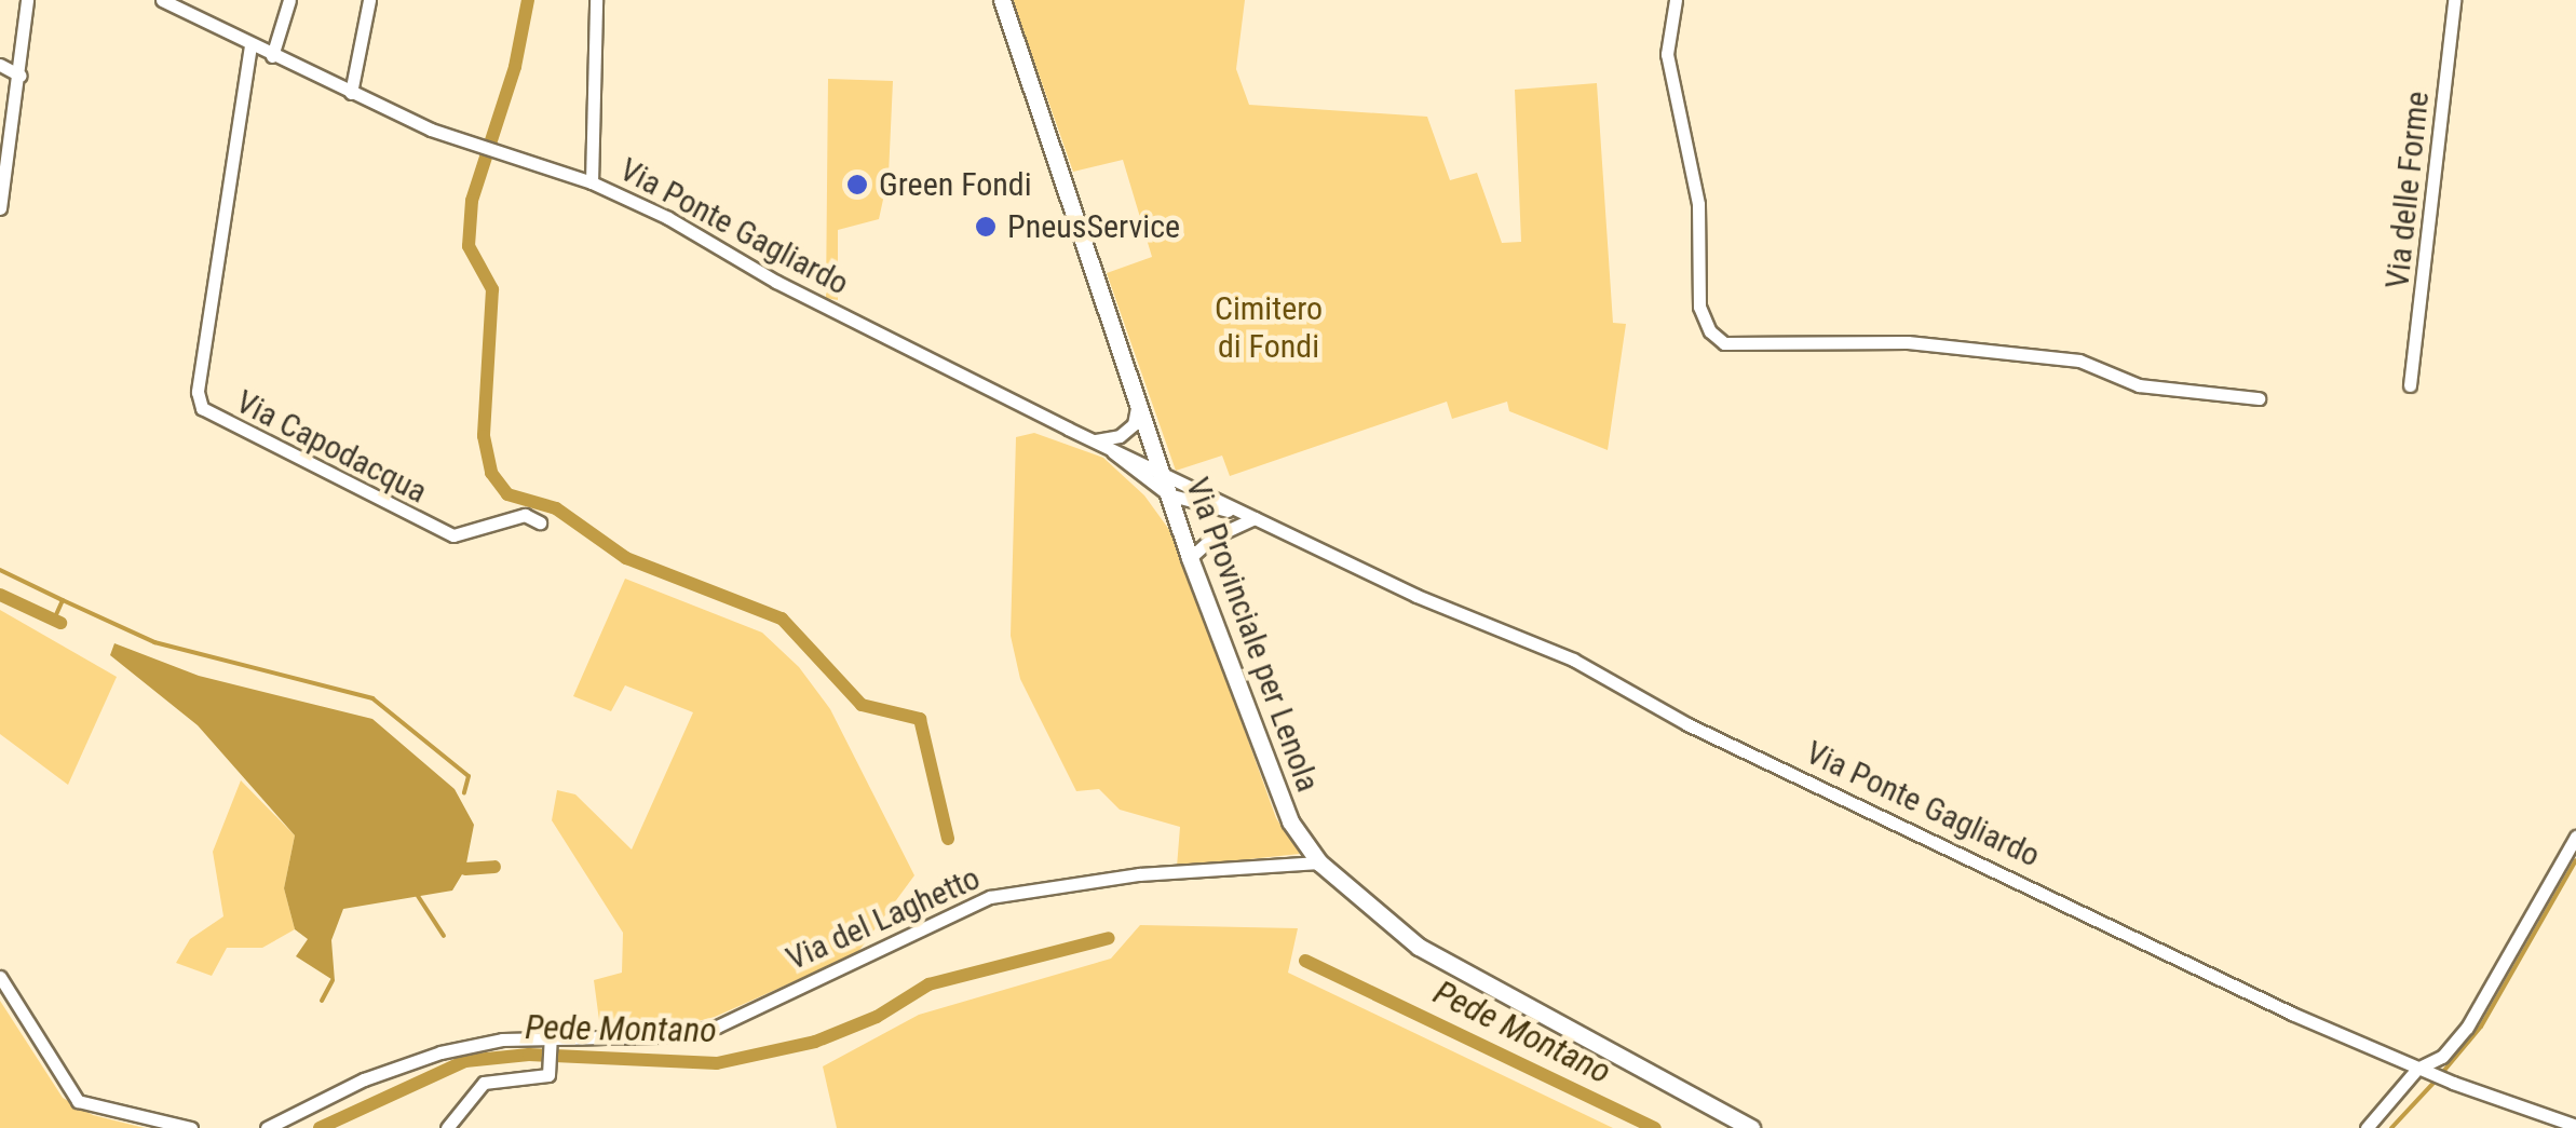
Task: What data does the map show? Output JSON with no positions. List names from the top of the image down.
{
  "streets": {
    "main road": ["Via Provinciale per Lenola"],
    "street": [
      "Via delle Forme",
      "Via Ponte Gagliardo",
      "Via Capodacqua",
      "Via del Laghetto"
    ]
  },
  "crossings": [
    ["Via Ponte Gagliardo", "Via Capodacqua"],
    ["Via Ponte Gagliardo", "Via Provinciale per Lenola"],
    ["Via Provinciale per Lenola", "Via del Laghetto"]
  ],
  "water": ["Pede Montano"],
  "parks": ["Cimitero di Fondi"],
  "places": ["Green Fondi", "PneusService"]
}
